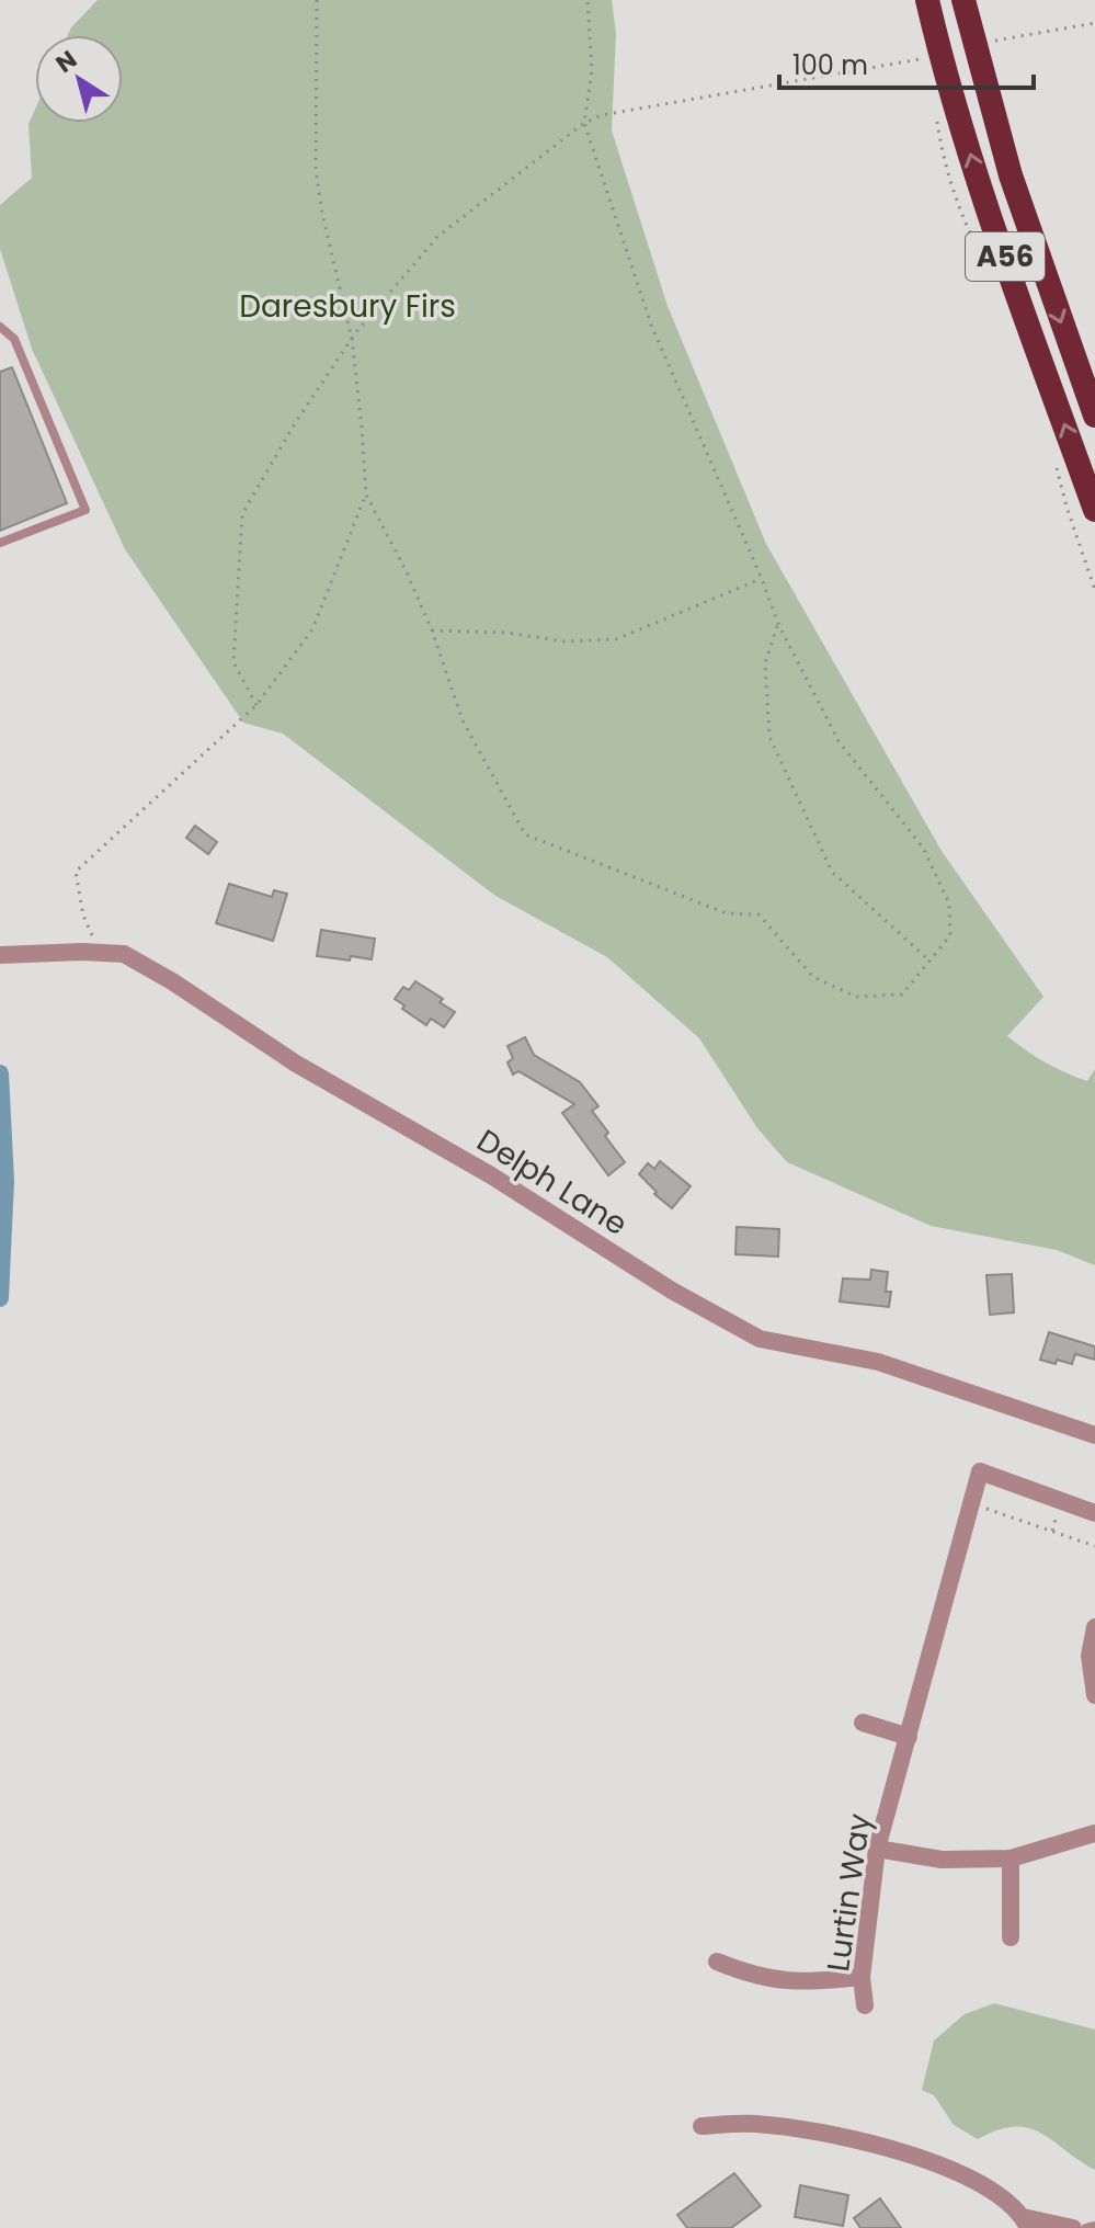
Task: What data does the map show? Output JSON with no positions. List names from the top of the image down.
{
  "streets": {
    "highway": ["A56"],
    "street": ["Delph Lane", "Lurtin Way"]
  },
  "parks": ["Daresbury Firs"],
  "scale_bar": "100 m",
  "north": "top left"
}
